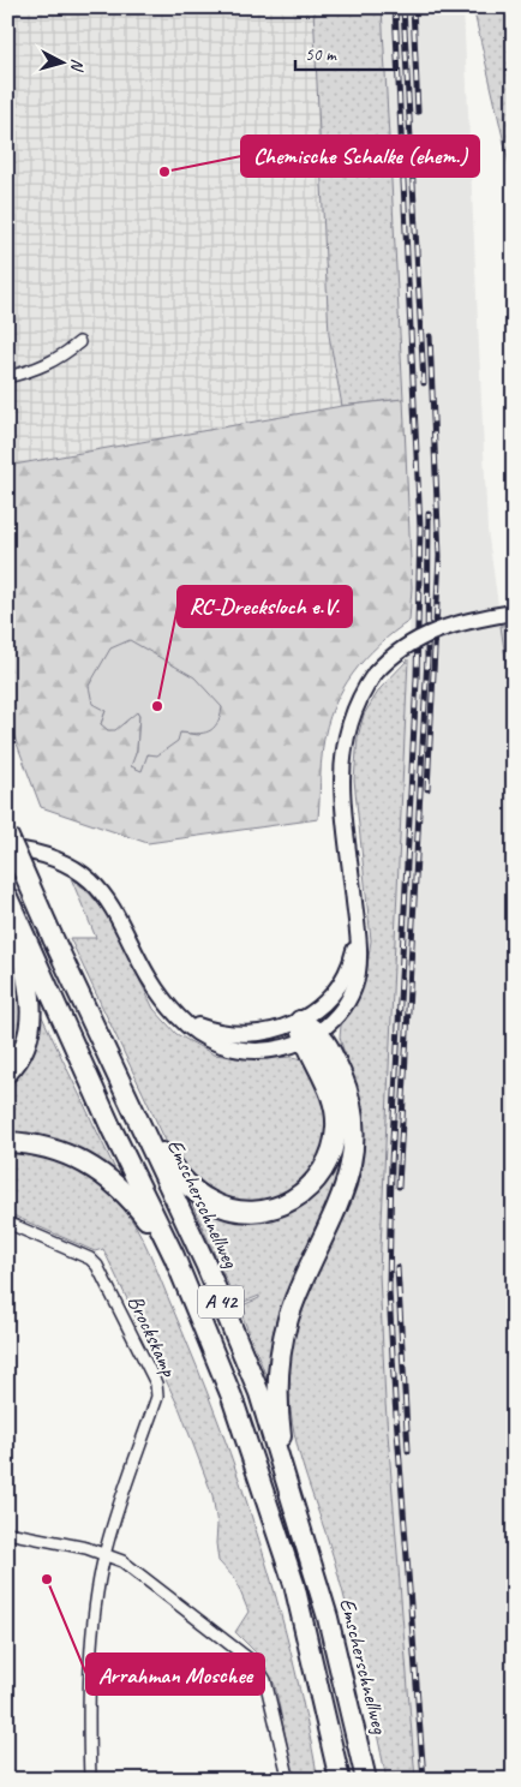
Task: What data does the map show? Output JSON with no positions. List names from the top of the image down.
{
  "streets": {
    "highway": ["Emscherschnellweg", "A 42"],
    "street": ["Brockskamp"]
  },
  "places": ["Chemische Schalke (ehem.)", "RC-Drecksloch e.V.", "Arrahman Moschee"],
  "scale_bar": "50 m",
  "north": "right"
}
